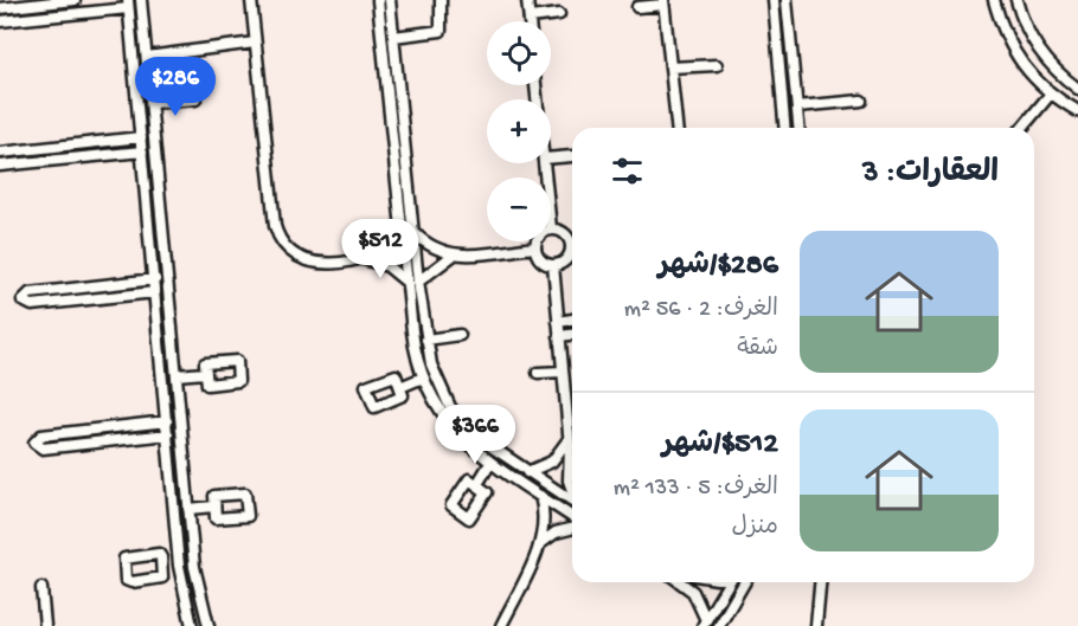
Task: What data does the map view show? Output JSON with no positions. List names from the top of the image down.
{
  "page": {
    "map_buttons": ["+", "−"],
    "price": ["$286", "$512", "$366"],
    "heading": "العقارات: 3",
    "list": [
      {
        "name": "$286/شهر",
        "note": "الغرف: 2 · 56 m² · شقة"
      },
      {
        "name": "$512/شهر",
        "note": "الغرف: 5 · 133 m² · منزل"
      }
    ]
  }
}
